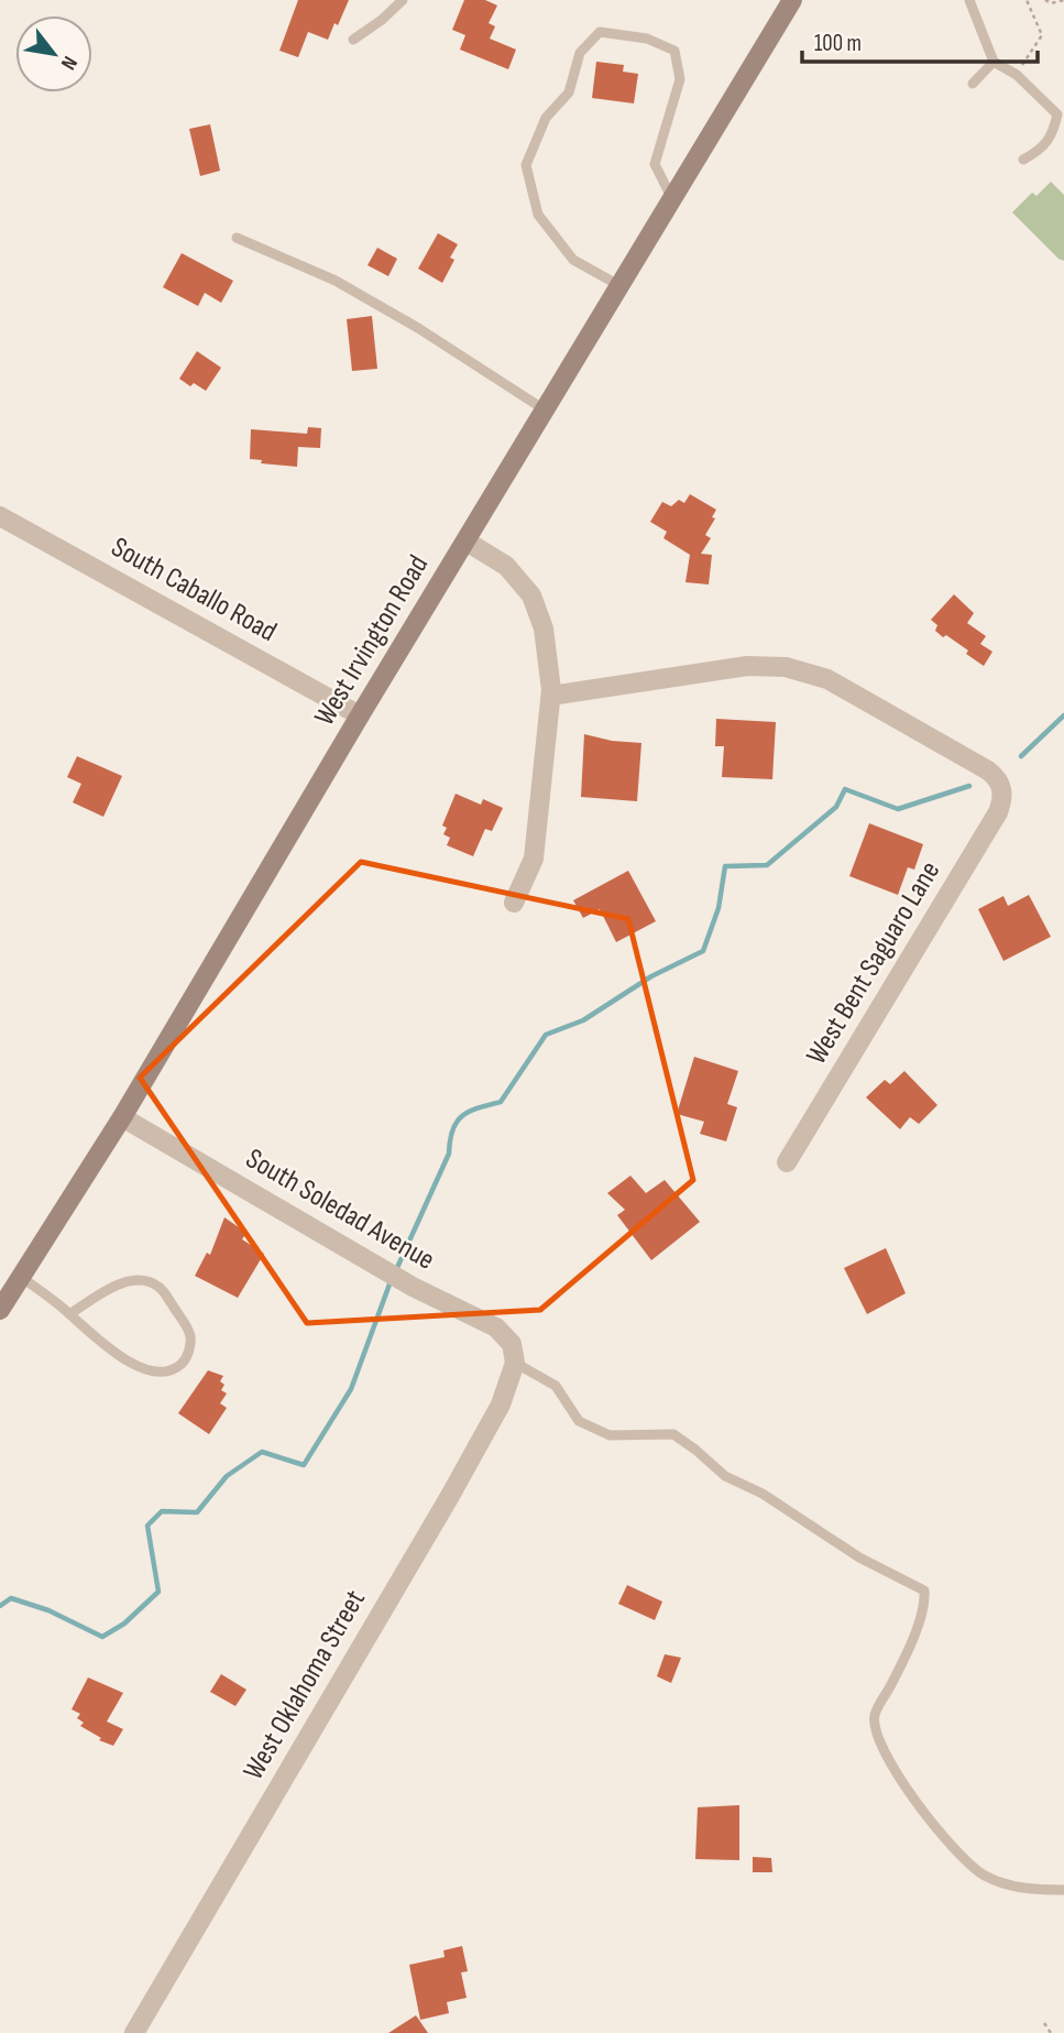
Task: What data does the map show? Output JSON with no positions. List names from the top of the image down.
{
  "streets": {
    "main road": ["West Irvington Road"],
    "street": [
      "South Caballo Road",
      "West Bent Saguaro Lane",
      "South Soledad Avenue",
      "West Oklahoma Street"
    ]
  },
  "crossings": [
    ["South Caballo Road", "West Irvington Road"],
    ["West Irvington Road", "South Soledad Avenue"],
    ["South Soledad Avenue", "West Oklahoma Street"]
  ],
  "scale_bar": "100 m",
  "north": "bottom right"
}
